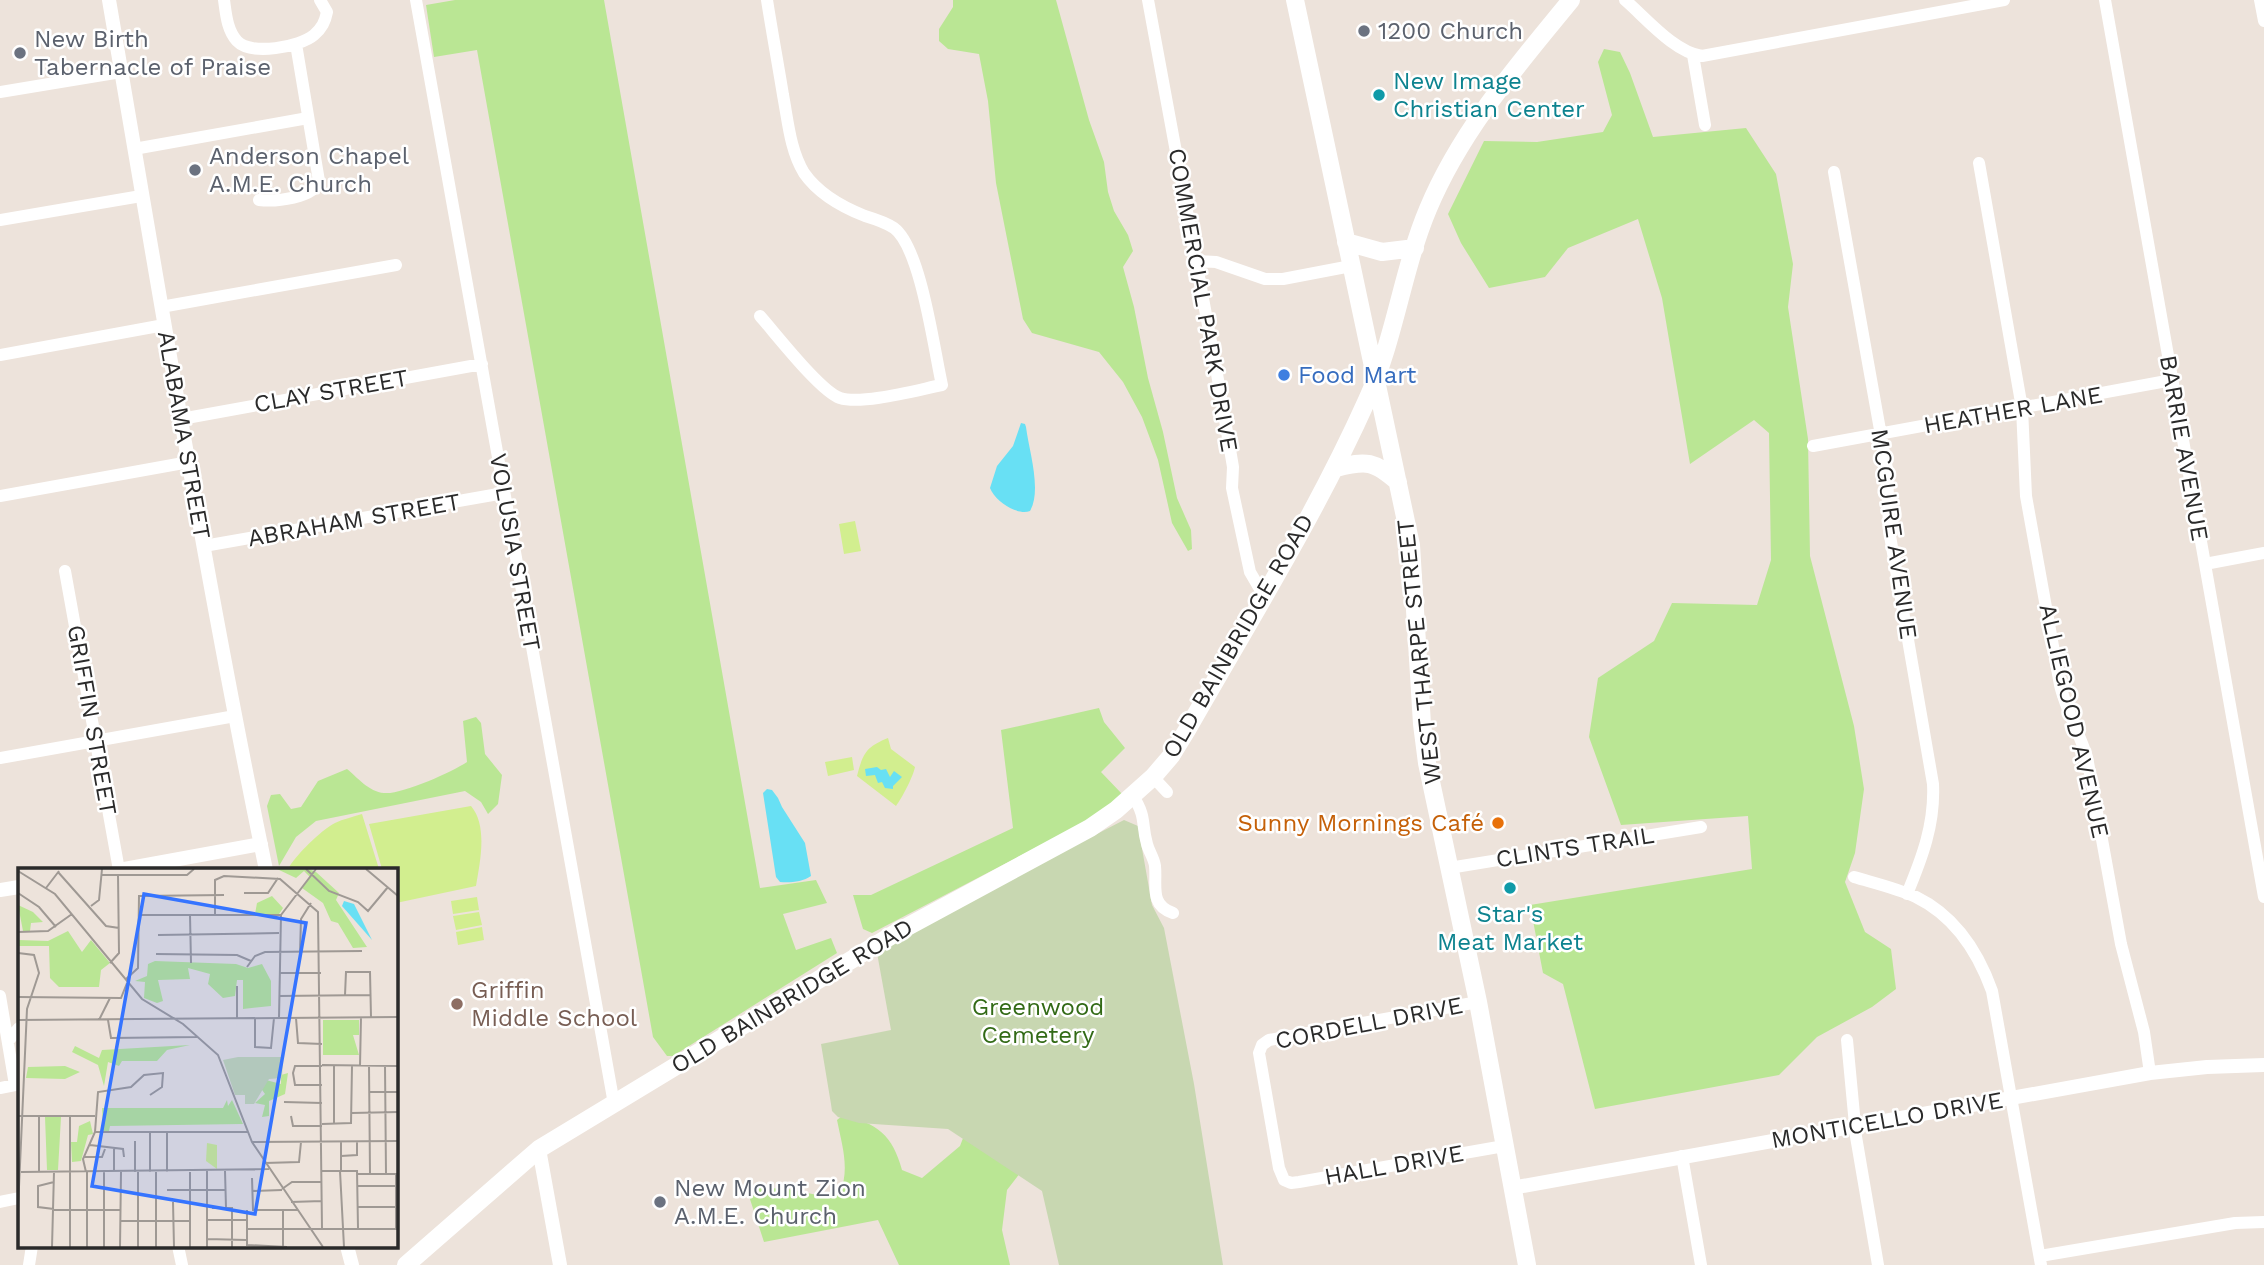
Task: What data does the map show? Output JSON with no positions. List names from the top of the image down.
{
  "streets": {
    "main road": ["OLD BAINBRIDGE ROAD", "WEST THARPE STREET"],
    "street": [
      "COMMERCIAL PARK DRIVE",
      "CLAY STREET",
      "HEATHER LANE",
      "ALABAMA STREET",
      "BARRIE AVENUE",
      "ABRAHAM STREET",
      "MCGUIRE AVENUE",
      "VOLUSIA STREET",
      "GRIFFIN STREET",
      "ALLIEGOOD AVENUE",
      "CLINTS TRAIL",
      "CORDELL DRIVE",
      "MONTICELLO DRIVE",
      "HALL DRIVE"
    ]
  },
  "crossings": [
    ["COMMERCIAL PARK DRIVE", "OLD BAINBRIDGE ROAD"],
    ["CLAY STREET", "ALABAMA STREET"],
    ["CLAY STREET", "VOLUSIA STREET"],
    ["HEATHER LANE", "BARRIE AVENUE"],
    ["HEATHER LANE", "MCGUIRE AVENUE"],
    ["HEATHER LANE", "ALLIEGOOD AVENUE"],
    ["ALABAMA STREET", "ABRAHAM STREET"],
    ["ABRAHAM STREET", "VOLUSIA STREET"],
    ["VOLUSIA STREET", "OLD BAINBRIDGE ROAD"],
    ["OLD BAINBRIDGE ROAD", "WEST THARPE STREET"],
    ["WEST THARPE STREET", "CLINTS TRAIL"],
    ["WEST THARPE STREET", "CORDELL DRIVE"],
    ["WEST THARPE STREET", "MONTICELLO DRIVE"],
    ["WEST THARPE STREET", "HALL DRIVE"],
    ["ALLIEGOOD AVENUE", "MONTICELLO DRIVE"],
    ["CORDELL DRIVE", "HALL DRIVE"]
  ],
  "parks": ["Greenwood Cemetery"],
  "places": [
    "1200 Church",
    "New Birth Tabernacle of Praise",
    "New Image Christian Center",
    "Anderson Chapel A.M.E. Church",
    "Food Mart",
    "Sunny Mornings Café",
    "Star's Meat Market",
    "Griffin Middle School",
    "New Mount Zion A.M.E. Church"
  ]
}
